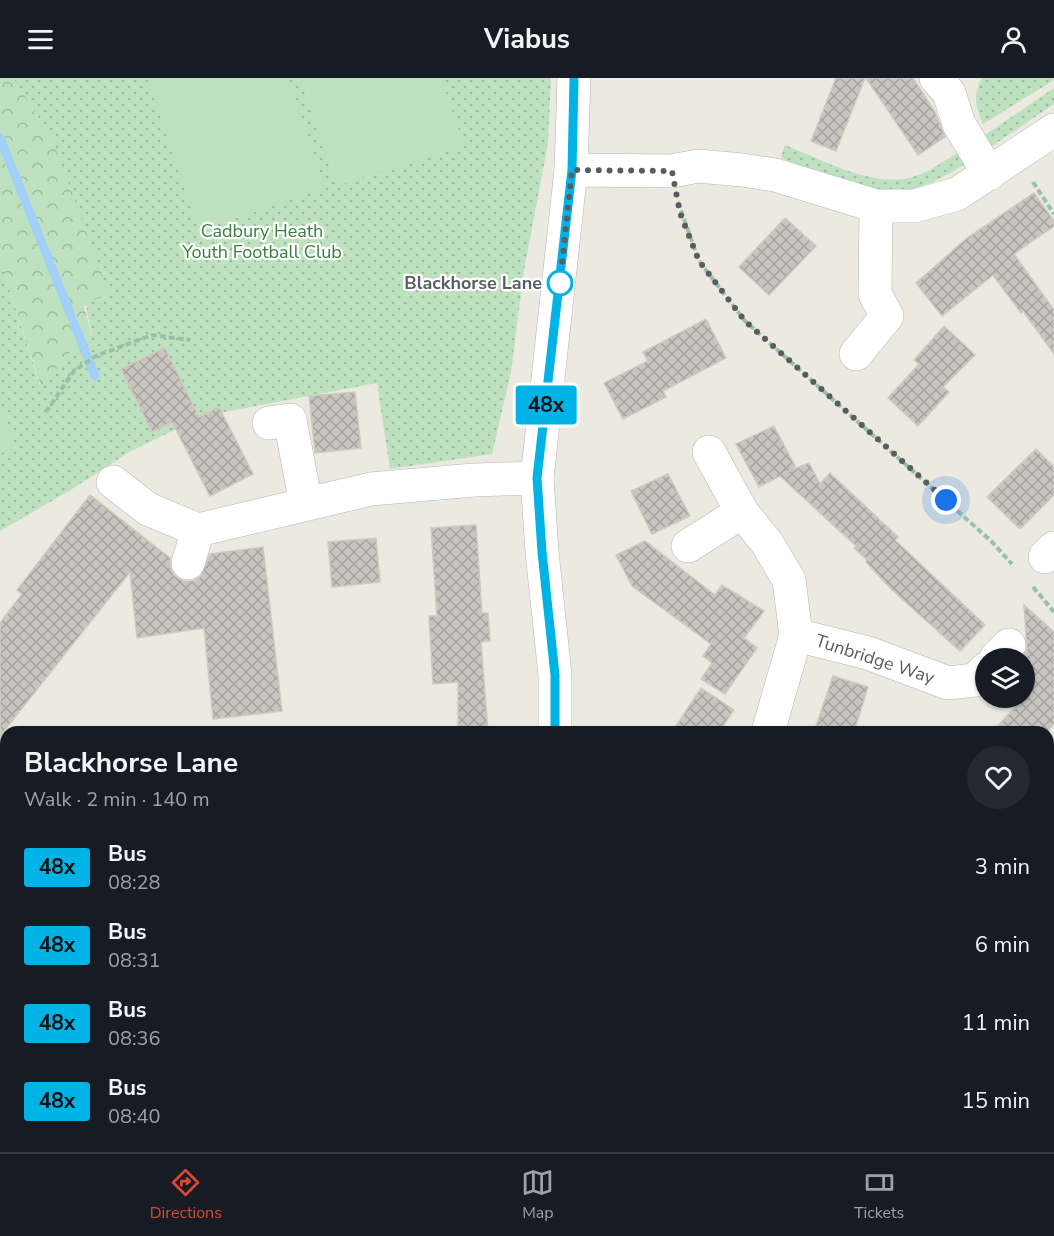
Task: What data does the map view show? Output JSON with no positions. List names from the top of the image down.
{
  "streets": {
    "street": ["Tunbridge Way"]
  },
  "parks": ["Cadbury Heath Youth Football Club"],
  "places": ["Blackhorse Lane"],
  "lines": ["bus line 48x"],
  "page": {
    "header": "Viabus",
    "on_map": "48x",
    "heading": ["Blackhorse Lane", "Walk · 2 min · 140 m"],
    "list": [
      {
        "mark": "48x",
        "name": "Bus",
        "note": "08:28",
        "value": "3 min"
      },
      {
        "mark": "48x",
        "name": "Bus",
        "note": "08:31",
        "value": "6 min"
      },
      {
        "mark": "48x",
        "name": "Bus",
        "note": "08:36",
        "value": "11 min"
      },
      {
        "mark": "48x",
        "name": "Bus",
        "note": "08:40",
        "value": "15 min"
      }
    ],
    "tabs": ["Directions", "Map", "Tickets"]
  }
}
